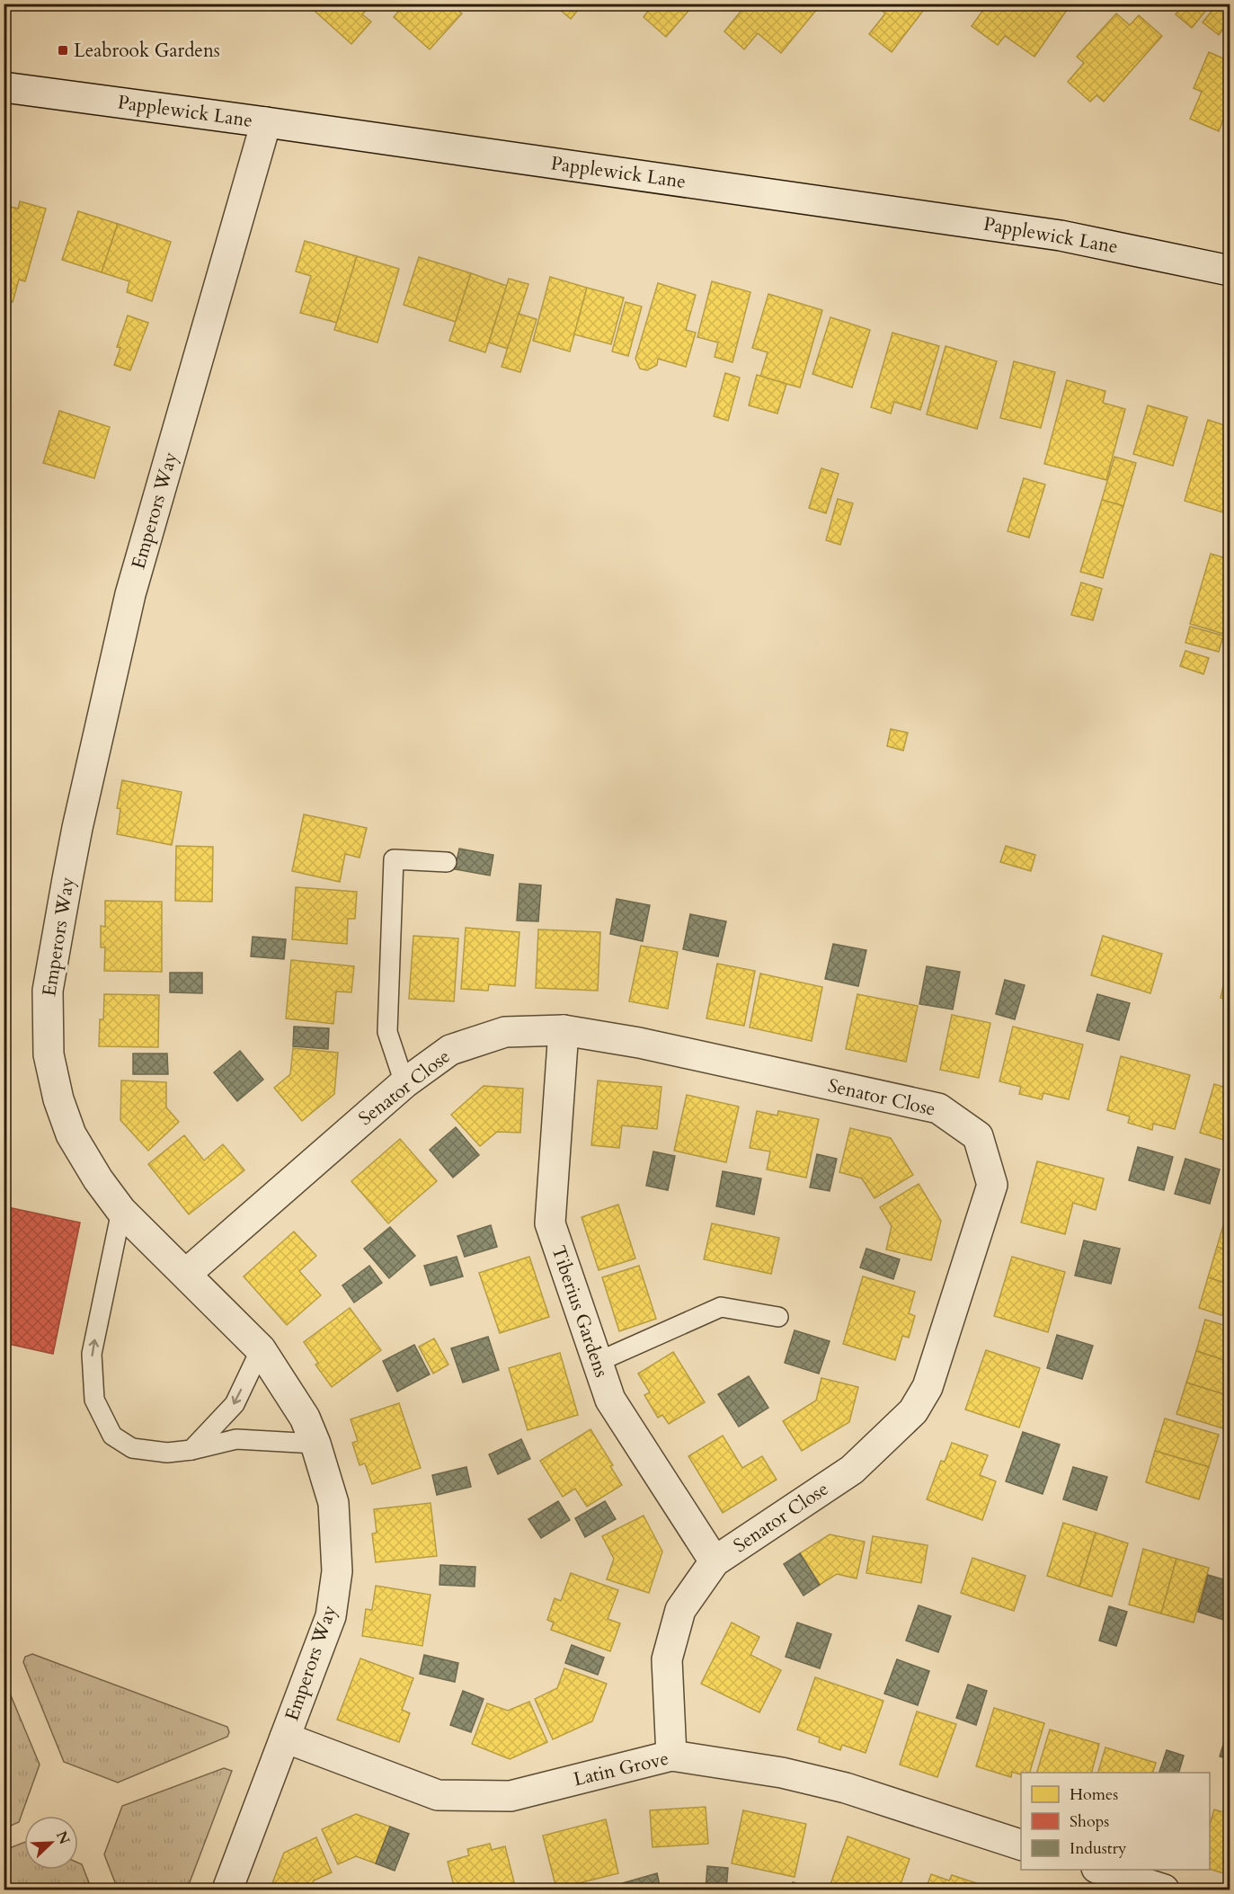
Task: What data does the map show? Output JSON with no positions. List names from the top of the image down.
{
  "streets": {
    "street": [
      "Papplewick Lane",
      "Emperors Way",
      "Senator Close",
      "Tiberius Gardens",
      "Latin Grove"
    ]
  },
  "crossings": [
    ["Papplewick Lane", "Emperors Way"],
    ["Emperors Way", "Senator Close"],
    ["Emperors Way", "Latin Grove"],
    ["Senator Close", "Tiberius Gardens"],
    ["Senator Close", "Latin Grove"]
  ],
  "places": {
    "transit": ["Leabrook Gardens"]
  },
  "legend": ["Homes", "Shops", "Industry"],
  "north": "top right"
}
